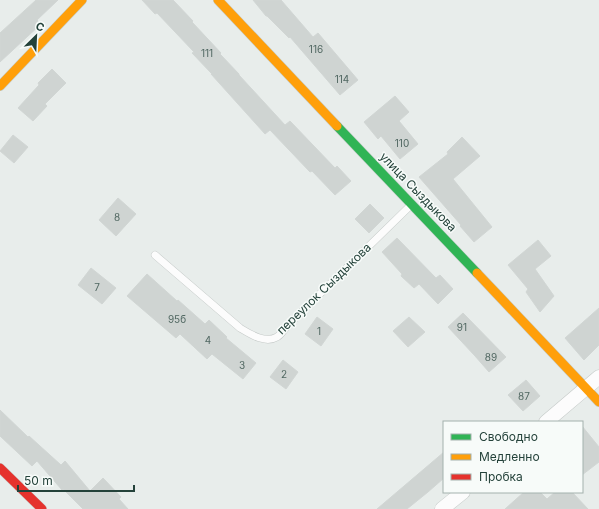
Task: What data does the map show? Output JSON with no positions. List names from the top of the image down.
{
  "streets": {
    "street": ["улица Сыздыкова"],
    "lane": ["переулок Сыздыкова"]
  },
  "crossings": [
    ["улица Сыздыкова", "переулок Сыздыкова"]
  ],
  "house_numbers": [
    "116",
    "111",
    "114",
    "110",
    "8",
    "7",
    "95б",
    "91",
    "1",
    "4",
    "89",
    "3",
    "2",
    "87"
  ],
  "legend": ["Свободно", "Медленно", "Пробка"],
  "scale_bar": "50 m",
  "north": "top right"
}
